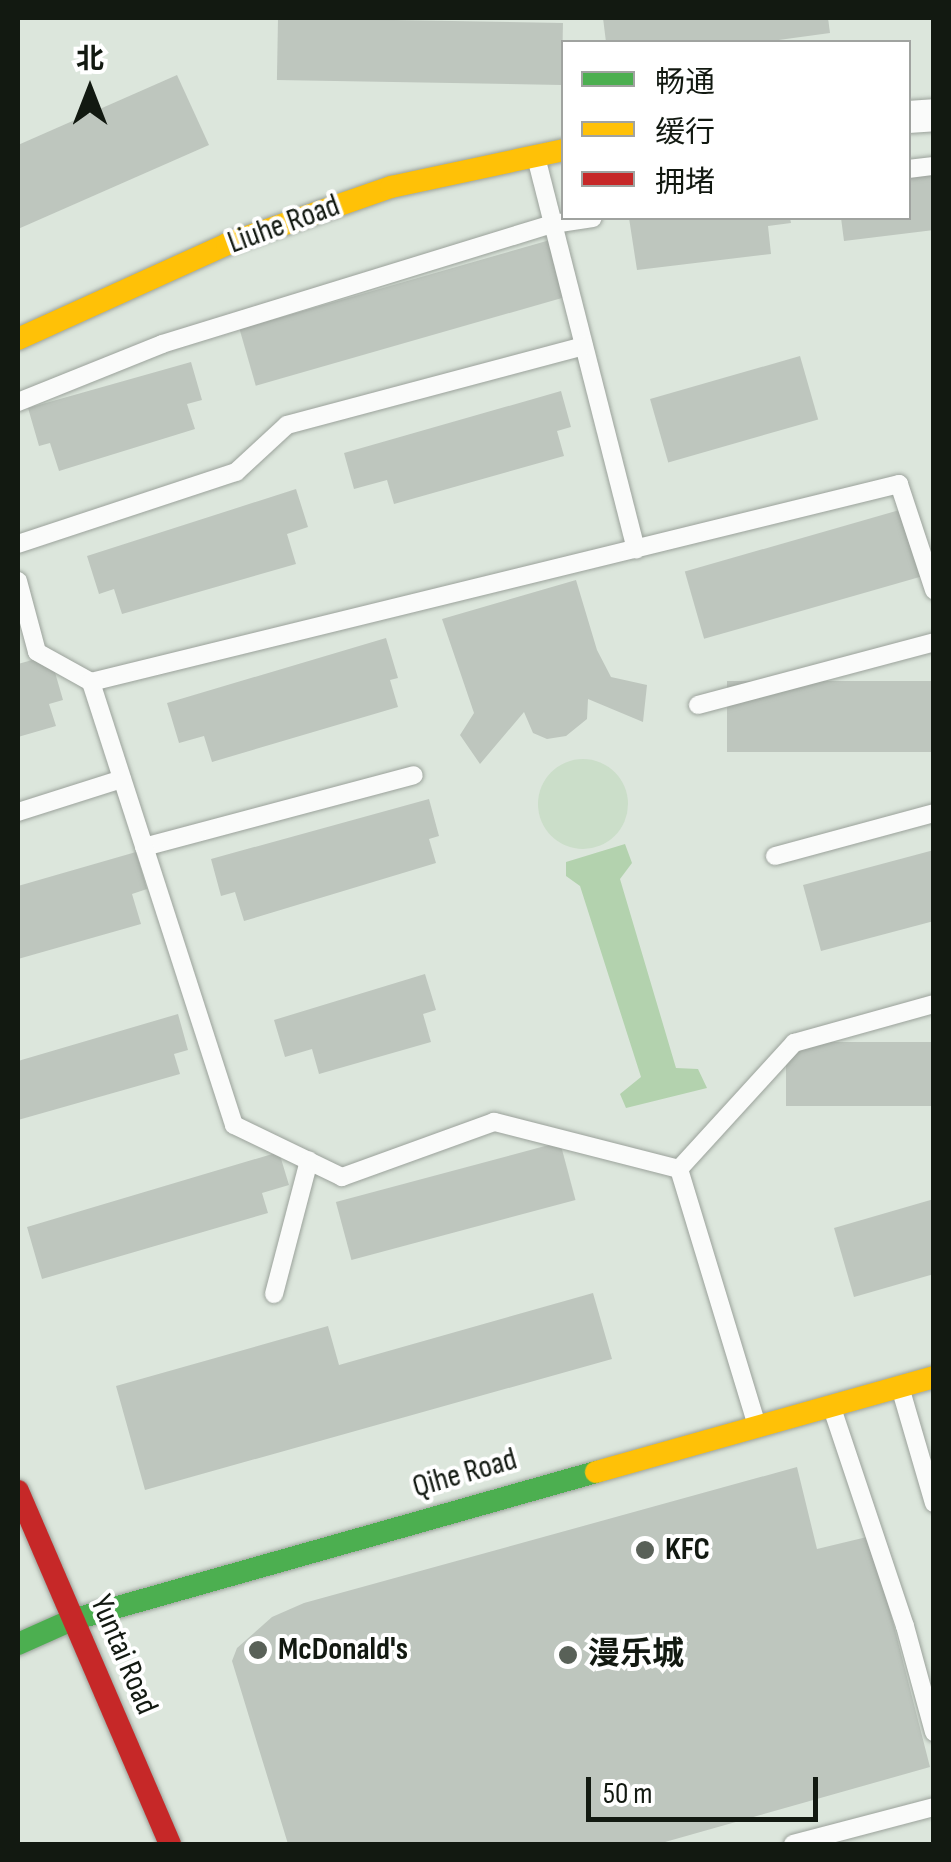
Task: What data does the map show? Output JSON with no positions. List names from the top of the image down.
{
  "streets": {
    "street": ["Liuhe Road", "Qihe Road", "Yuntai Road"]
  },
  "crossings": [
    ["Qihe Road", "Yuntai Road"]
  ],
  "places": ["KFC", "McDonald's", "漫乐城"],
  "legend": ["畅通", "缓行", "拥堵"],
  "scale_bar": "50 m",
  "north": "top"
}
